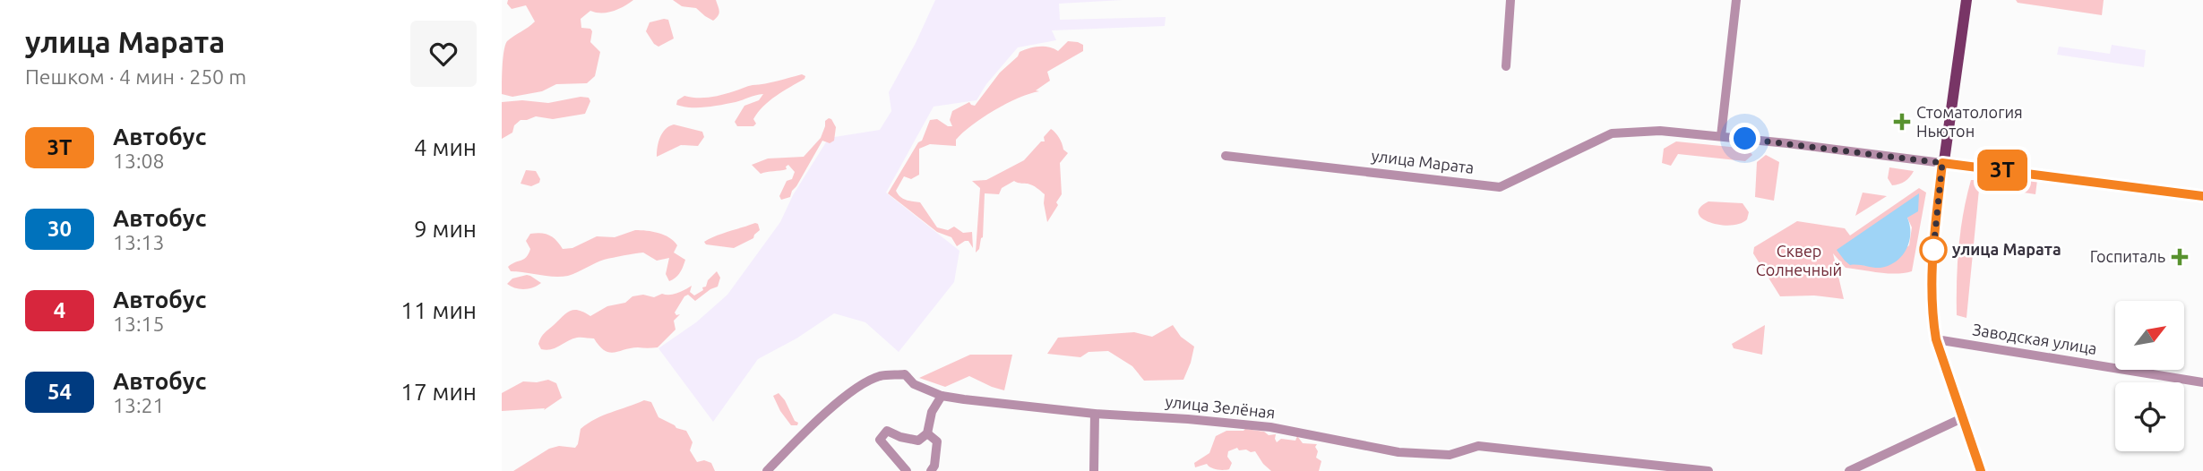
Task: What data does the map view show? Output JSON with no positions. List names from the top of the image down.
{
  "streets": {
    "street": ["улица Марата", "Заводская улица", "улица Зелёная"]
  },
  "parks": ["Сквер Солнечный"],
  "places": {
    "health": ["Стоматология Ньютон", "Госпиталь"],
    "other": ["улица Марата"]
  },
  "lines": ["bus line 3Т"],
  "north": "top right",
  "page": {
    "heading": ["улица Марата", "Пешком · 4 мин · 250 m"],
    "on_map": "3Т",
    "list": [
      {
        "mark": "3Т",
        "name": "Автобус",
        "note": "13:08",
        "value": "4 мин"
      },
      {
        "mark": "30",
        "name": "Автобус",
        "note": "13:13",
        "value": "9 мин"
      },
      {
        "mark": "4",
        "name": "Автобус",
        "note": "13:15",
        "value": "11 мин"
      },
      {
        "mark": "54",
        "name": "Автобус",
        "note": "13:21",
        "value": "17 мин"
      }
    ]
  }
}
